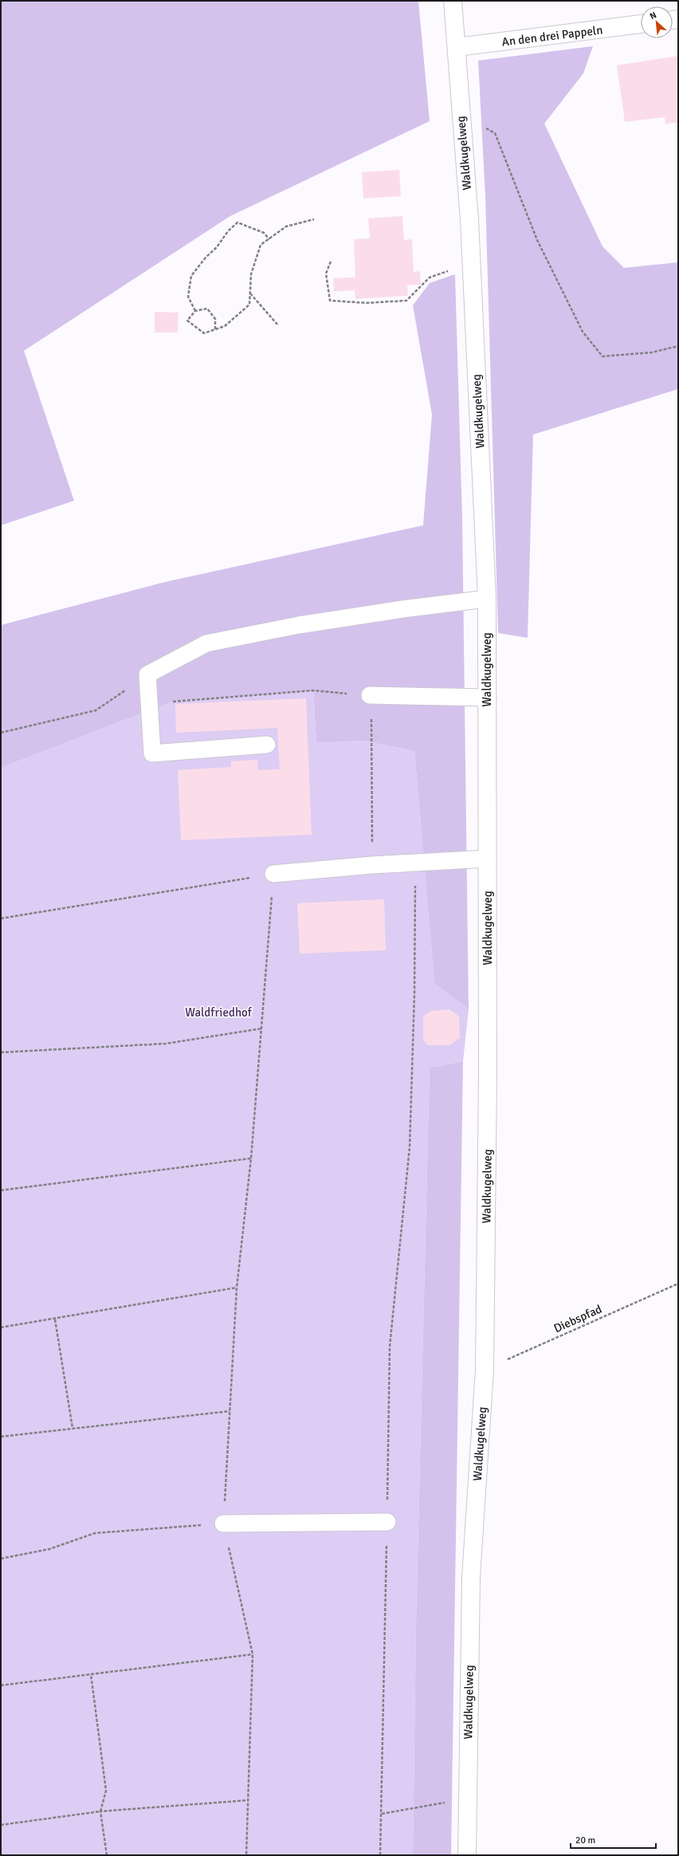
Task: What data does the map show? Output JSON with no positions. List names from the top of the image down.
{
  "streets": {
    "street": ["An den drei Pappeln", "Waldkugelweg"],
    "path": ["Diebspfad"]
  },
  "crossings": [
    ["An den drei Pappeln", "Waldkugelweg"],
    ["Waldkugelweg", "Diebspfad"]
  ],
  "parks": ["Waldfriedhof"],
  "scale_bar": "20 m",
  "north": "top left"
}
